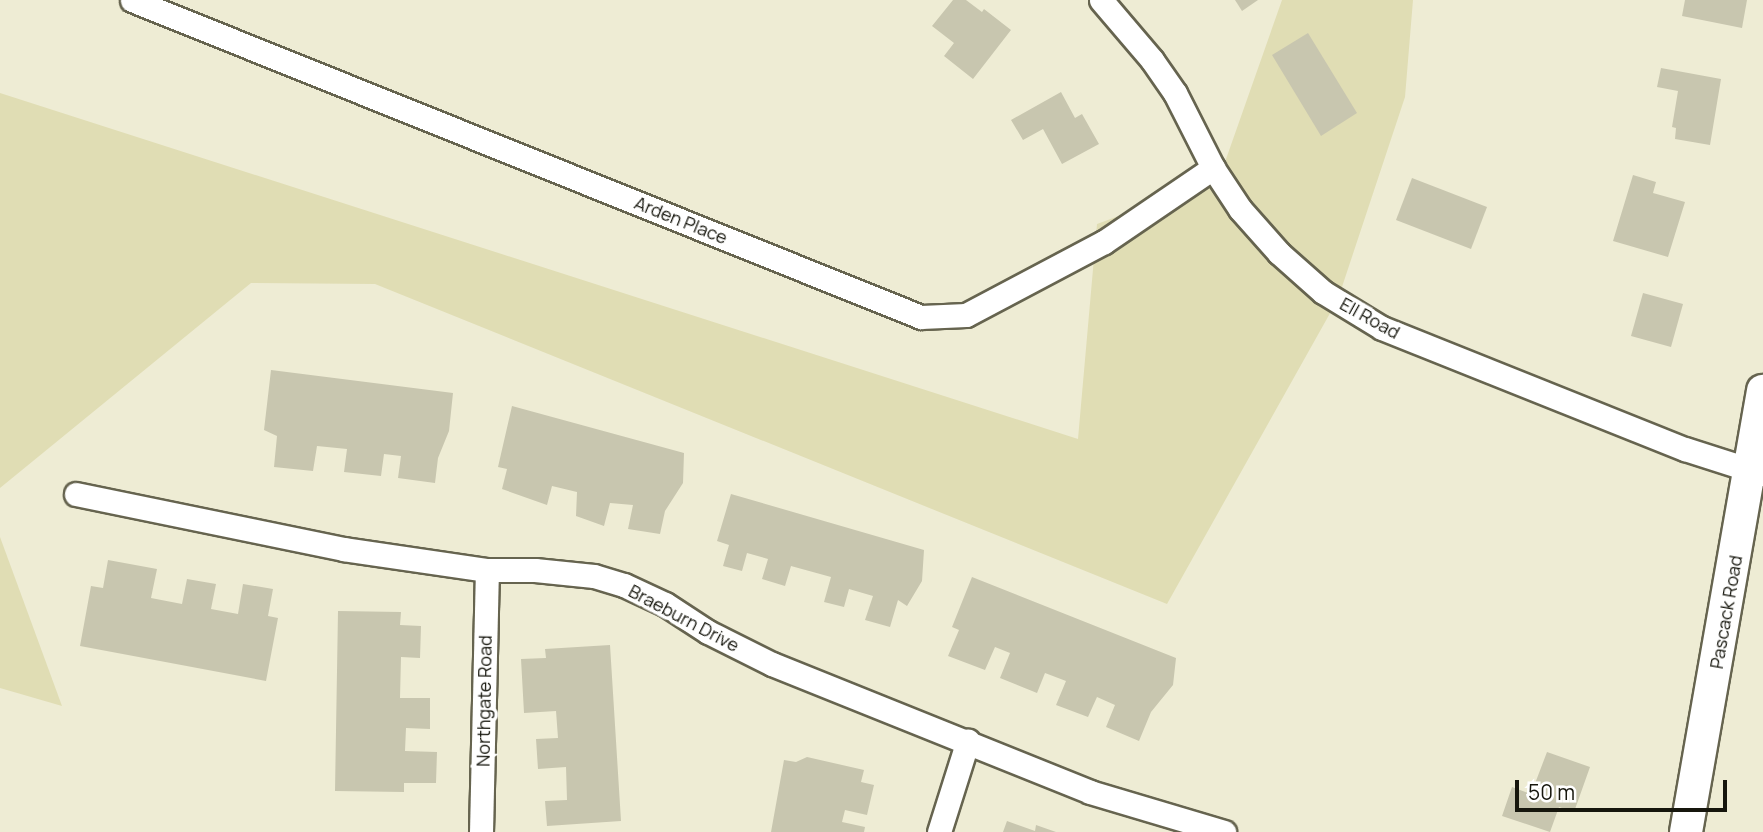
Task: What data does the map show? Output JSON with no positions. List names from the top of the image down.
{
  "streets": {
    "street": [
      "Arden Place",
      "Ell Road",
      "Pascack Road",
      "Braeburn Drive",
      "Northgate Road"
    ]
  },
  "crossings": [
    ["Arden Place", "Ell Road"],
    ["Ell Road", "Pascack Road"],
    ["Braeburn Drive", "Northgate Road"]
  ],
  "scale_bar": "50 m"
}
